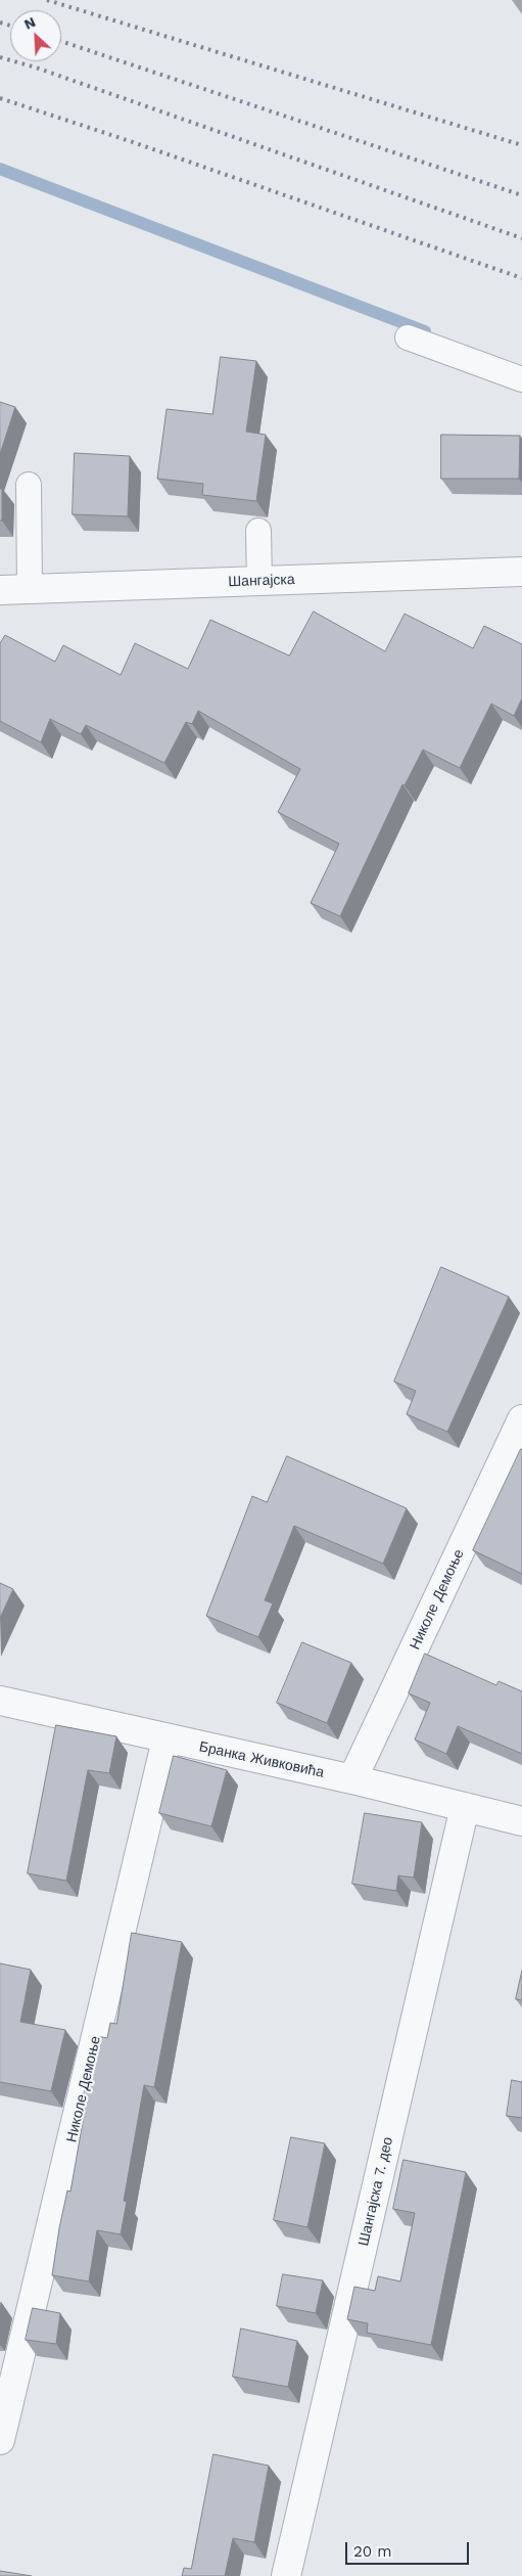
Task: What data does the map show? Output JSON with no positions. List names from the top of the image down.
{
  "streets": {
    "street": [
      "Шангајска",
      "Николе Демоње",
      "Бранка Живковића",
      "Шангајска 7. део"
    ]
  },
  "crossings": [
    ["Николе Демоње", "Бранка Живковића"],
    ["Бранка Живковића", "Шангајска 7. део"]
  ],
  "scale_bar": "20 m",
  "north": "top left"
}
